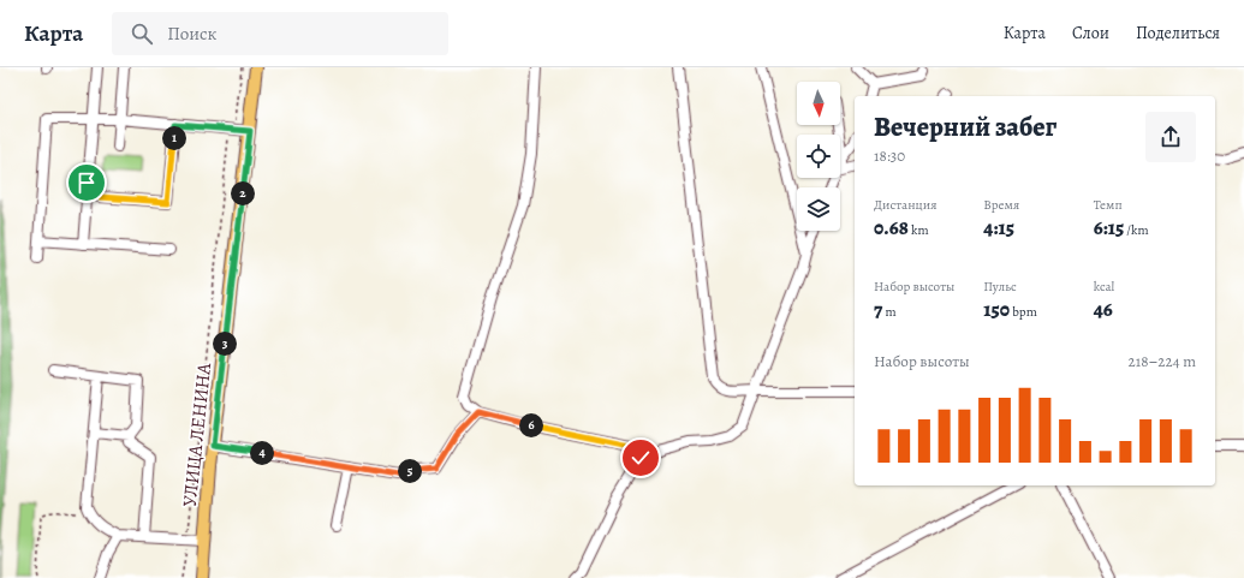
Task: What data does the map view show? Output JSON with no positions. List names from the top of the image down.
{
  "streets": {
    "main road": ["УЛИЦА ЛЕНИНА"]
  },
  "north": "bottom",
  "page": {
    "header": "Карта",
    "search": "Поиск",
    "nav": ["Карта", "Слои", "Поделиться"],
    "heading": ["Вечерний забег", "18:30"],
    "pins": [
      "1",
      "2",
      "3",
      "6",
      "4",
      "5"
    ],
    "stats": [
      ["Дистанция", "0.68 km"],
      ["Время", "4:15"],
      ["Темп", "6:15 /km"],
      ["Набор высоты", "7 m"],
      ["Пульс", "150 bpm"],
      ["kcal", "46"]
    ],
    "chart": ["Набор высоты", "218–224 m"]
  }
}
